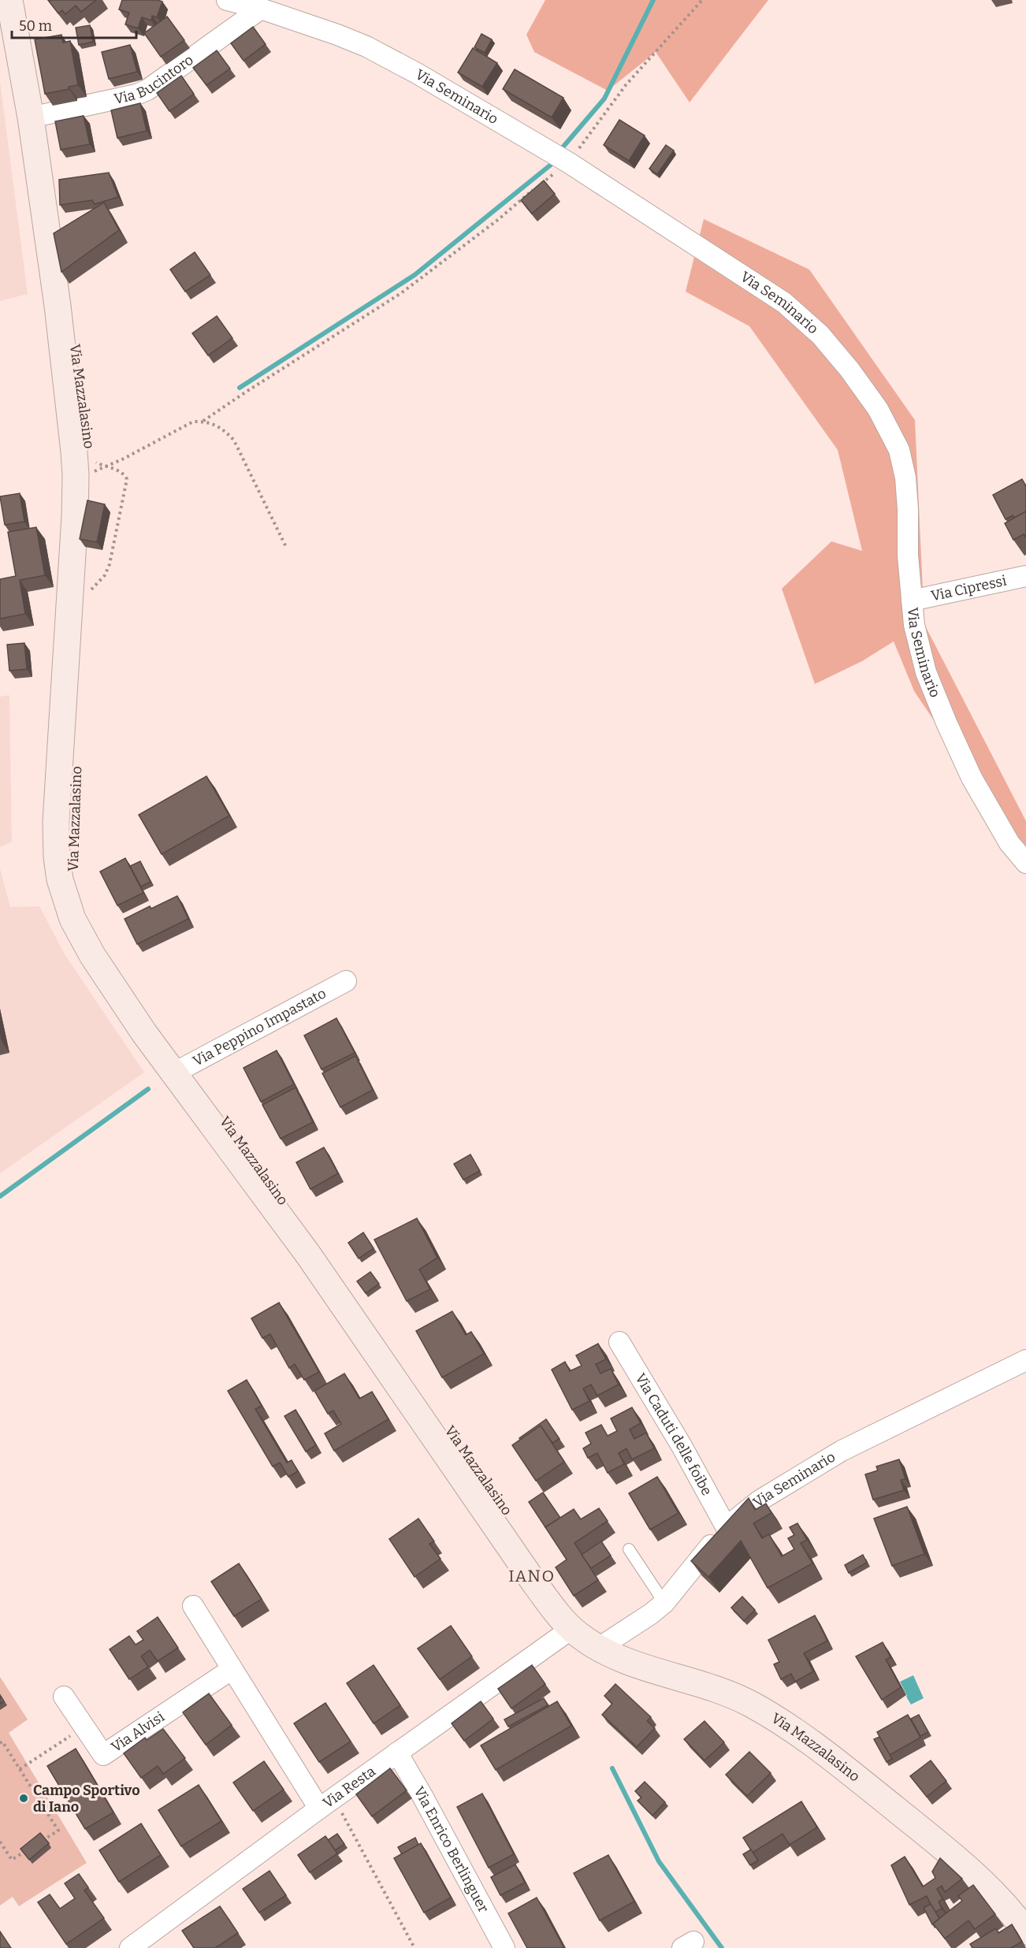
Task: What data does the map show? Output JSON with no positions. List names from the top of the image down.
{
  "streets": {
    "main road": ["Via Mazzalasino"],
    "street": [
      "Via Bucintoro",
      "Via Seminario",
      "Via Cipressi",
      "Via Peppino Impastato",
      "Via Caduti delle foibe",
      "Via Alvisi",
      "Via Resta",
      "Via Enrico Berlinguer"
    ]
  },
  "crossings": [
    ["Via Bucintoro", "Via Seminario"],
    ["Via Bucintoro", "Via Mazzalasino"],
    ["Via Seminario", "Via Mazzalasino"],
    ["Via Seminario", "Via Cipressi"],
    ["Via Seminario", "Via Caduti delle foibe"],
    ["Via Mazzalasino", "Via Peppino Impastato"],
    ["Via Mazzalasino", "Via Resta"],
    ["Via Resta", "Via Enrico Berlinguer"]
  ],
  "districts": ["IANO"],
  "places": ["Campo Sportivo di Iano"],
  "scale_bar": "50 m"
}
